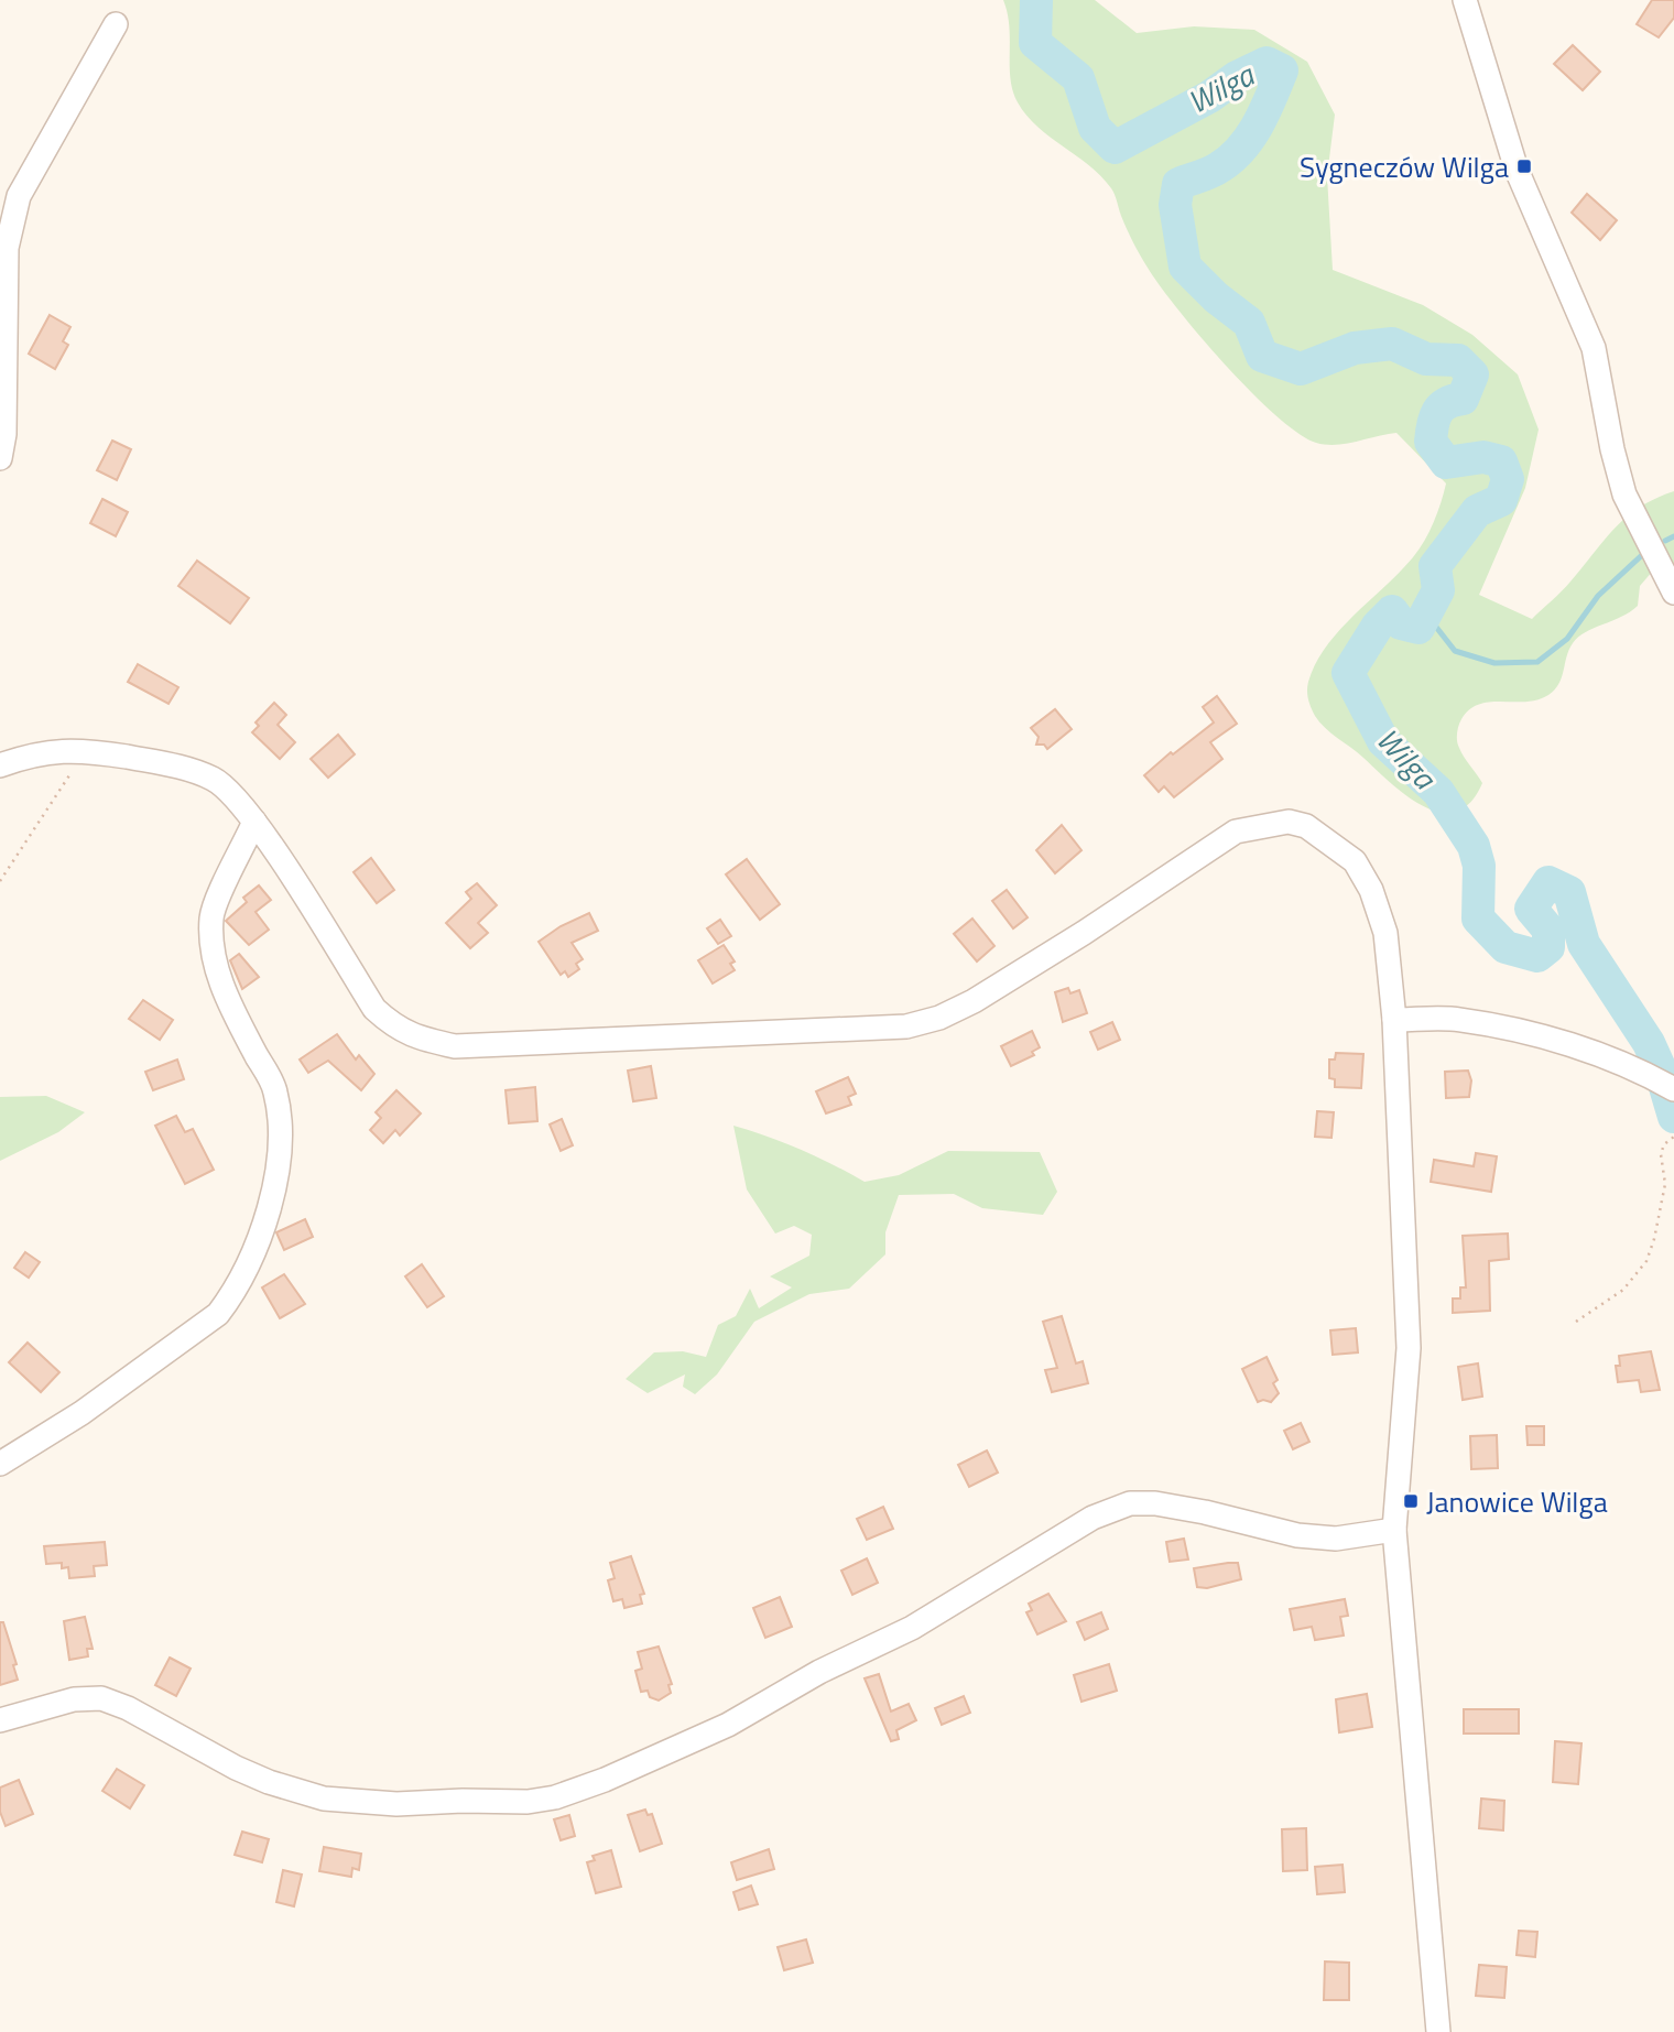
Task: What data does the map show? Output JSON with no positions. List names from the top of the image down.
{
  "water": ["Wilga"],
  "places": {
    "transit": ["Sygneczów Wilga", "Janowice Wilga"]
  }
}
